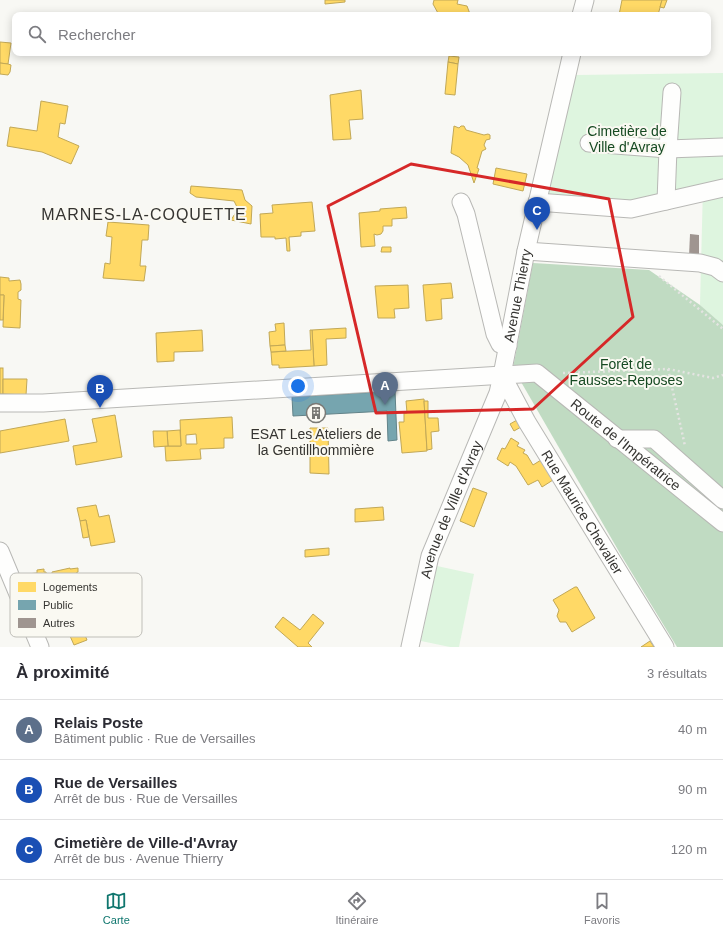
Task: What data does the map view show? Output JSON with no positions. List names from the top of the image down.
{
  "streets": {
    "street": [
      "Avenue Thierry",
      "Route de l'Impératrice",
      "Avenue de Ville d'Avray",
      "Rue Maurice Chevalier"
    ]
  },
  "crossings": [
    ["Avenue Thierry", "Avenue de Ville d'Avray"],
    ["Avenue Thierry", "Rue Maurice Chevalier"],
    ["Avenue de Ville d'Avray", "Rue Maurice Chevalier"]
  ],
  "districts": ["MARNES-LA-COQUETTE"],
  "parks": ["Cimetière de Ville d'Avray", "Forêt de Fausses-Reposes"],
  "places": {
    "building": ["ESAT Les Ateliers de la Gentillhommière"]
  },
  "legend": ["Logements", "Public", "Autres"],
  "page": {
    "search": "Rechercher",
    "pins": ["C", "A", "B"],
    "heading": ["À proximité", "3 résultats"],
    "list": [
      {
        "mark": "A",
        "name": "Relais Poste",
        "note": "Bâtiment public · Rue de Versailles",
        "value": "40 m"
      },
      {
        "mark": "B",
        "name": "Rue de Versailles",
        "note": "Arrêt de bus · Rue de Versailles",
        "value": "90 m"
      },
      {
        "mark": "C",
        "name": "Cimetière de Ville-d'Avray",
        "note": "Arrêt de bus · Avenue Thierry",
        "value": "120 m"
      }
    ],
    "nav": ["Carte", "Itinéraire", "Favoris"]
  }
}
